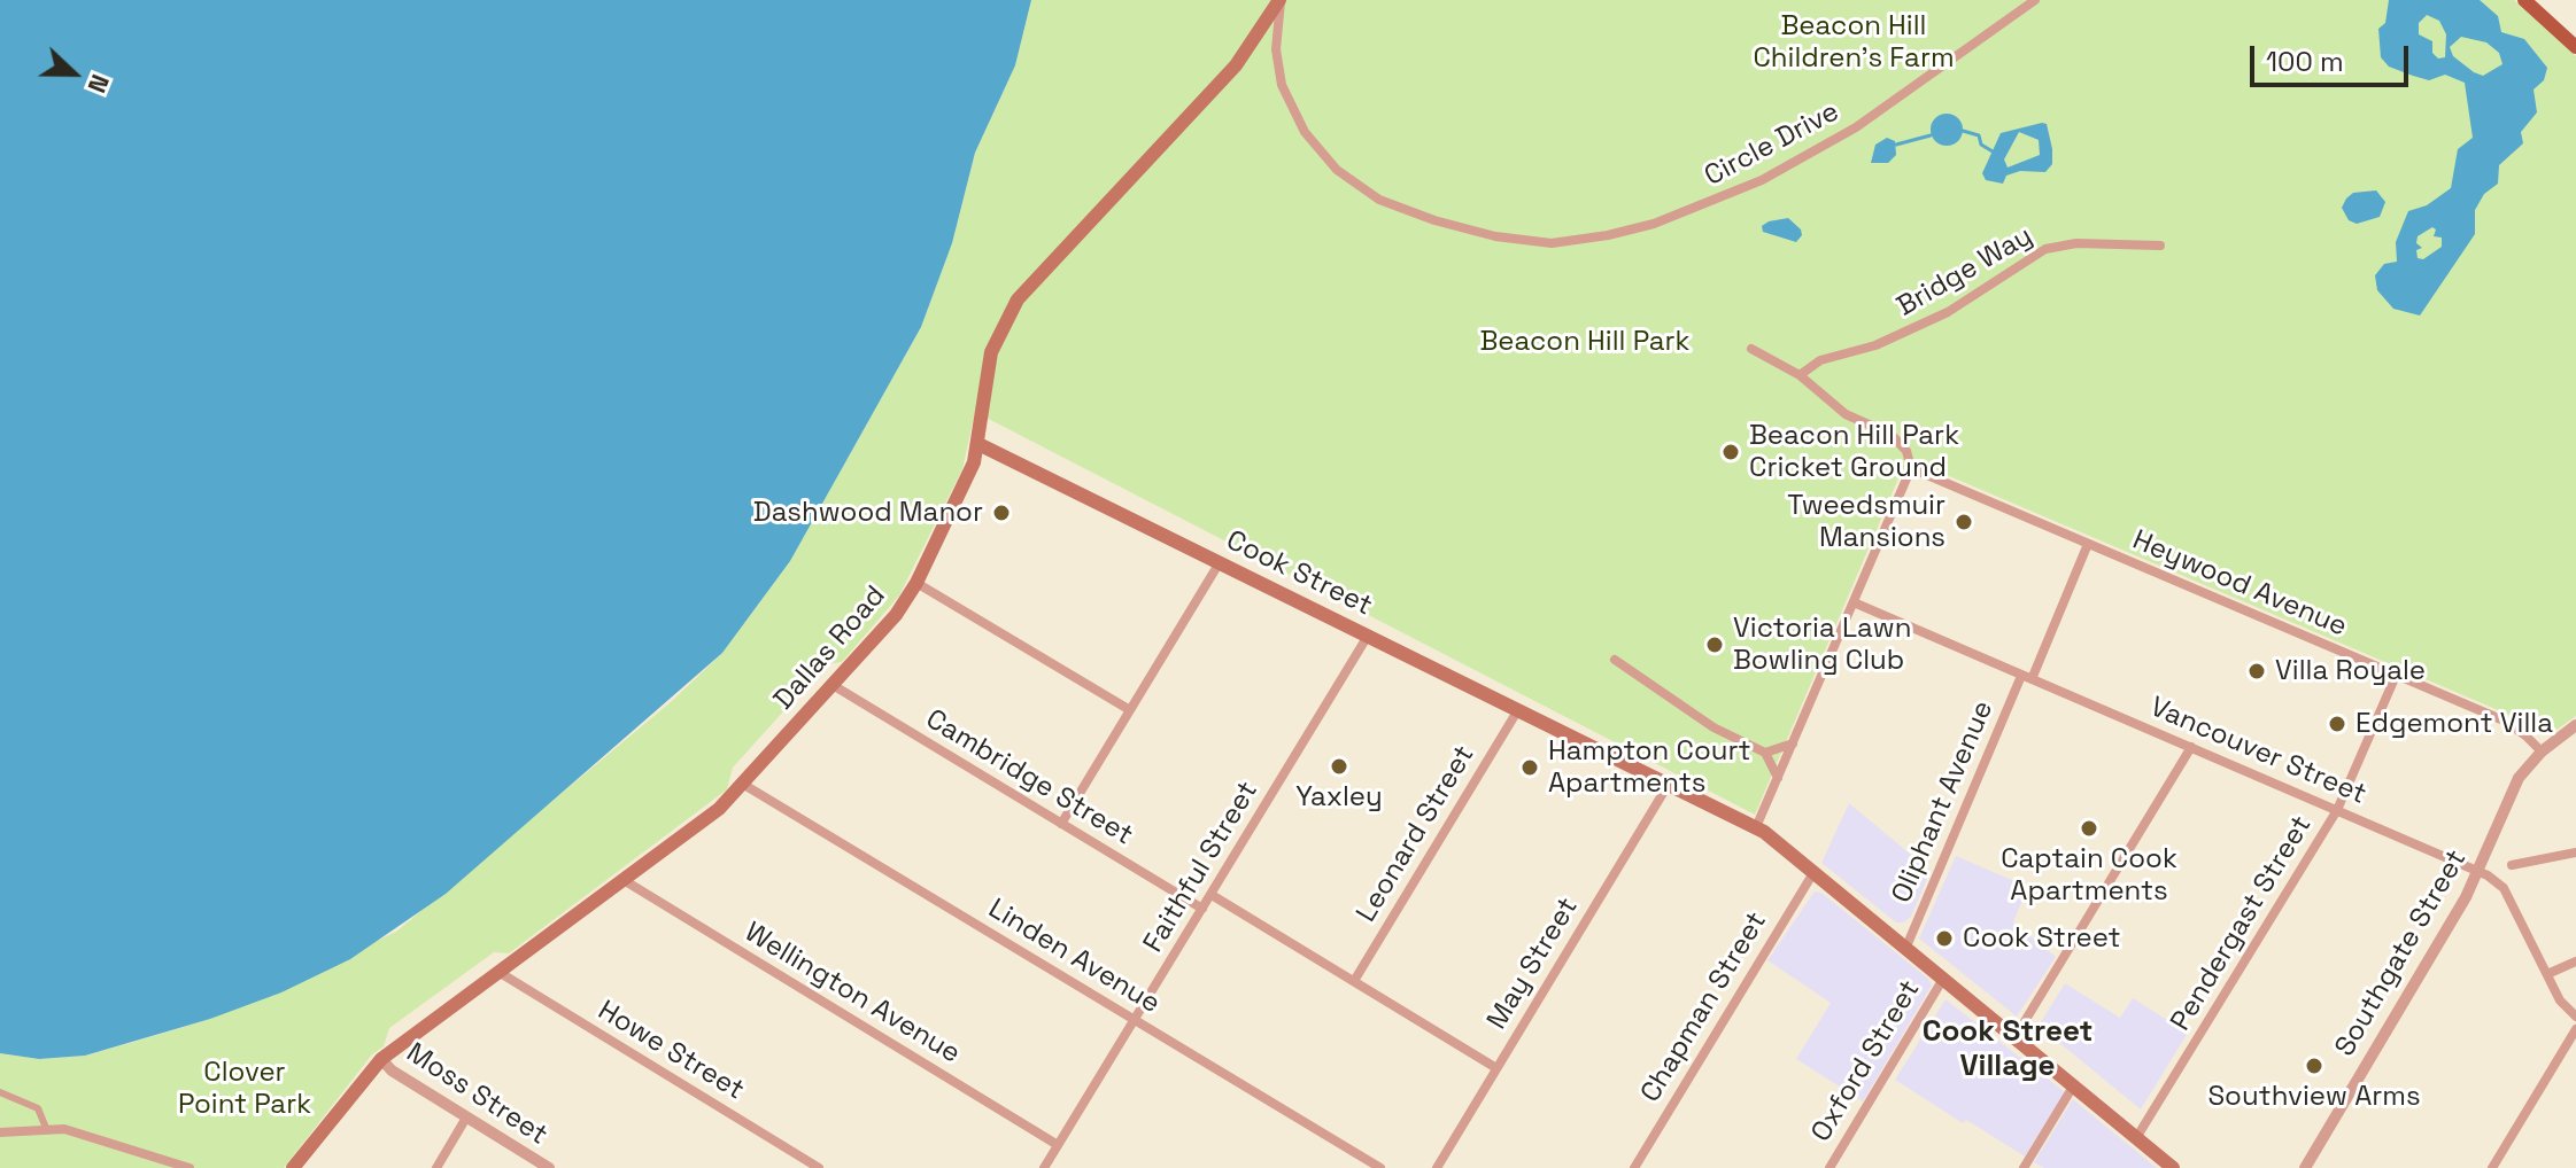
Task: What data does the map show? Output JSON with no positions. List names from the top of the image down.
{
  "streets": {
    "main road": ["Cook Street", "Dallas Road"],
    "street": [
      "Circle Drive",
      "Bridge Way",
      "Heywood Avenue",
      "Vancouver Street",
      "Cambridge Street",
      "Oliphant Avenue",
      "Leonard Street",
      "Faithful Street",
      "Pendergast Street",
      "Southgate Street",
      "Linden Avenue",
      "May Street",
      "Wellington Avenue",
      "Chapman Street",
      "Howe Street",
      "Oxford Street",
      "Moss Street"
    ]
  },
  "crossings": [
    ["Circle Drive", "Dallas Road"],
    ["Cook Street", "Dallas Road"],
    ["Cook Street", "Oliphant Avenue"],
    ["Cook Street", "Leonard Street"],
    ["Cook Street", "Faithful Street"],
    ["Cook Street", "Pendergast Street"],
    ["Cook Street", "May Street"],
    ["Cook Street", "Chapman Street"],
    ["Cook Street", "Oxford Street"],
    ["Heywood Avenue", "Oliphant Avenue"],
    ["Heywood Avenue", "Pendergast Street"],
    ["Heywood Avenue", "Southgate Street"],
    ["Dallas Road", "Cambridge Street"],
    ["Dallas Road", "Linden Avenue"],
    ["Dallas Road", "Wellington Avenue"],
    ["Dallas Road", "Howe Street"],
    ["Dallas Road", "Moss Street"],
    ["Vancouver Street", "Oliphant Avenue"],
    ["Vancouver Street", "Pendergast Street"],
    ["Vancouver Street", "Southgate Street"],
    ["Cambridge Street", "Faithful Street"],
    ["Faithful Street", "Linden Avenue"],
    ["Faithful Street", "Wellington Avenue"]
  ],
  "districts": ["Cook Street Village"],
  "parks": ["Beacon Hill Children's Farm", "Beacon Hill Park", "Clover Point Park"],
  "places": [
    "Beacon Hill Park Cricket Ground",
    "Dashwood Manor",
    "Tweedsmuir Mansions",
    "Victoria Lawn Bowling Club",
    "Villa Royale",
    "Edgemont Villa",
    "Yaxley",
    "Hampton Court Apartments",
    "Captain Cook Apartments",
    "Cook Street",
    "Southview Arms"
  ],
  "scale_bar": "100 m",
  "north": "right"
}
